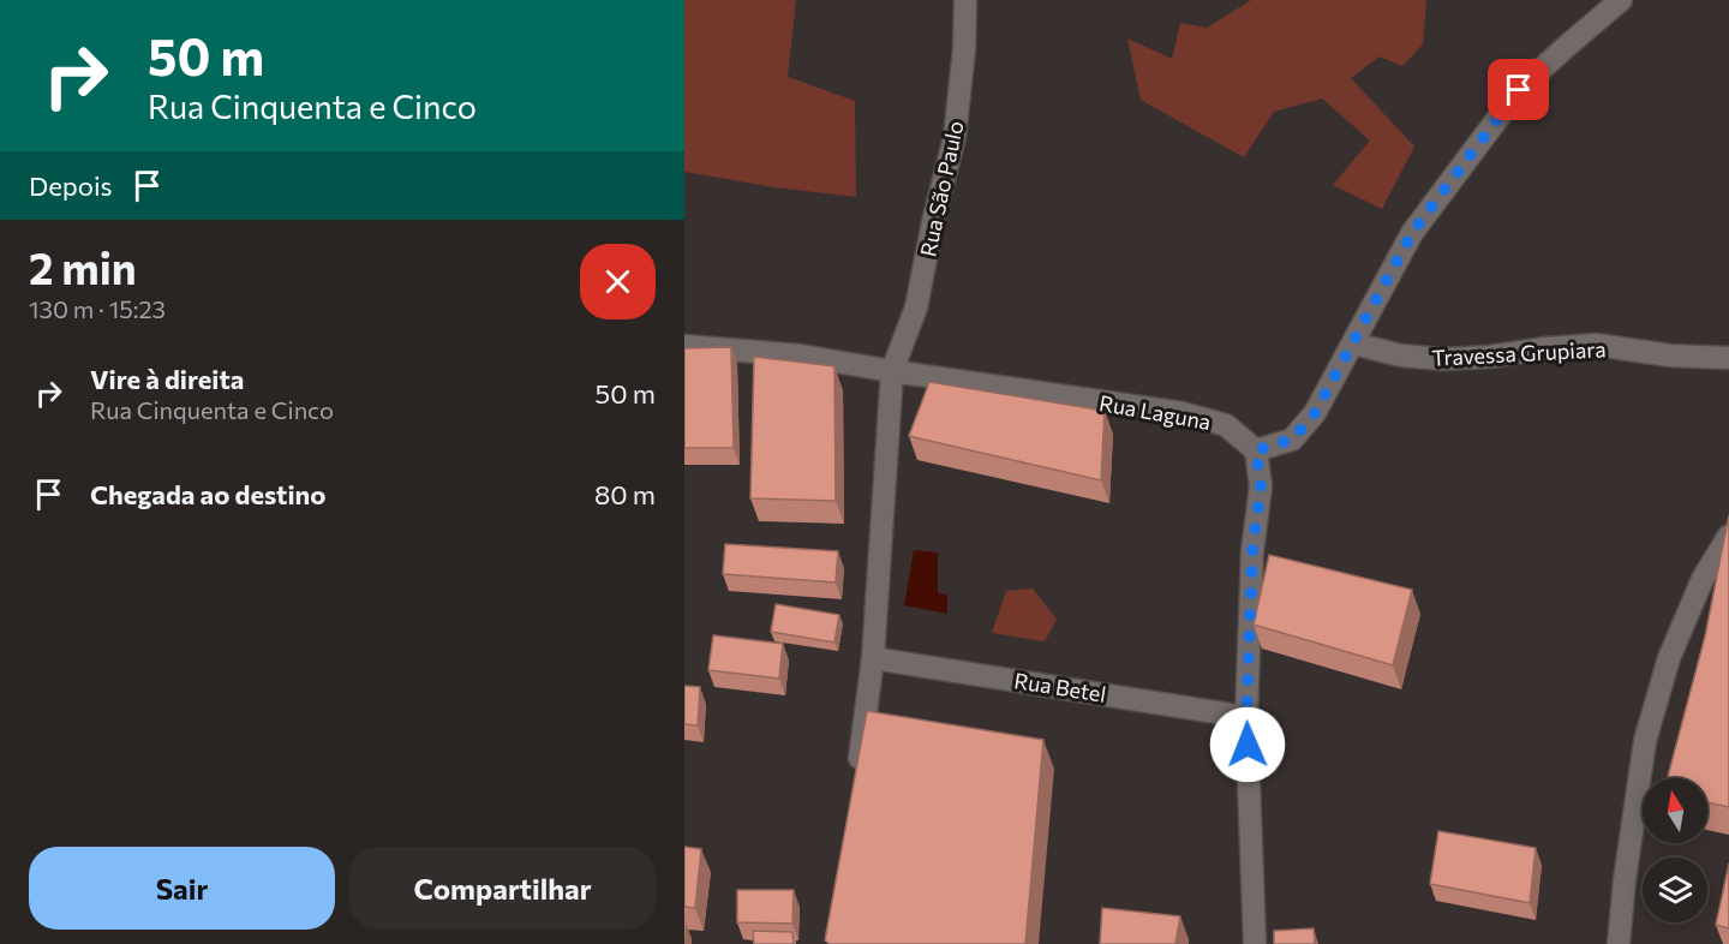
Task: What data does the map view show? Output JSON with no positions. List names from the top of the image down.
{
  "streets": {
    "street": [
      "Rua São Paulo",
      "Travessa Grupiara",
      "Rua Laguna",
      "Rua Betel"
    ]
  },
  "crossings": [
    ["Rua São Paulo", "Rua Laguna"]
  ],
  "north": "top",
  "page": {
    "turn": ["50 m", "Rua Cinquenta e Cinco"],
    "then": "Depois",
    "heading": ["2 min", "130 m · 15:23"],
    "list": [
      {
        "name": "Vire à direita",
        "note": "Rua Cinquenta e Cinco",
        "value": "50 m"
      },
      {
        "name": "Chegada ao destino",
        "value": "80 m"
      }
    ],
    "buttons": ["Sair", "Compartilhar"]
  }
}
